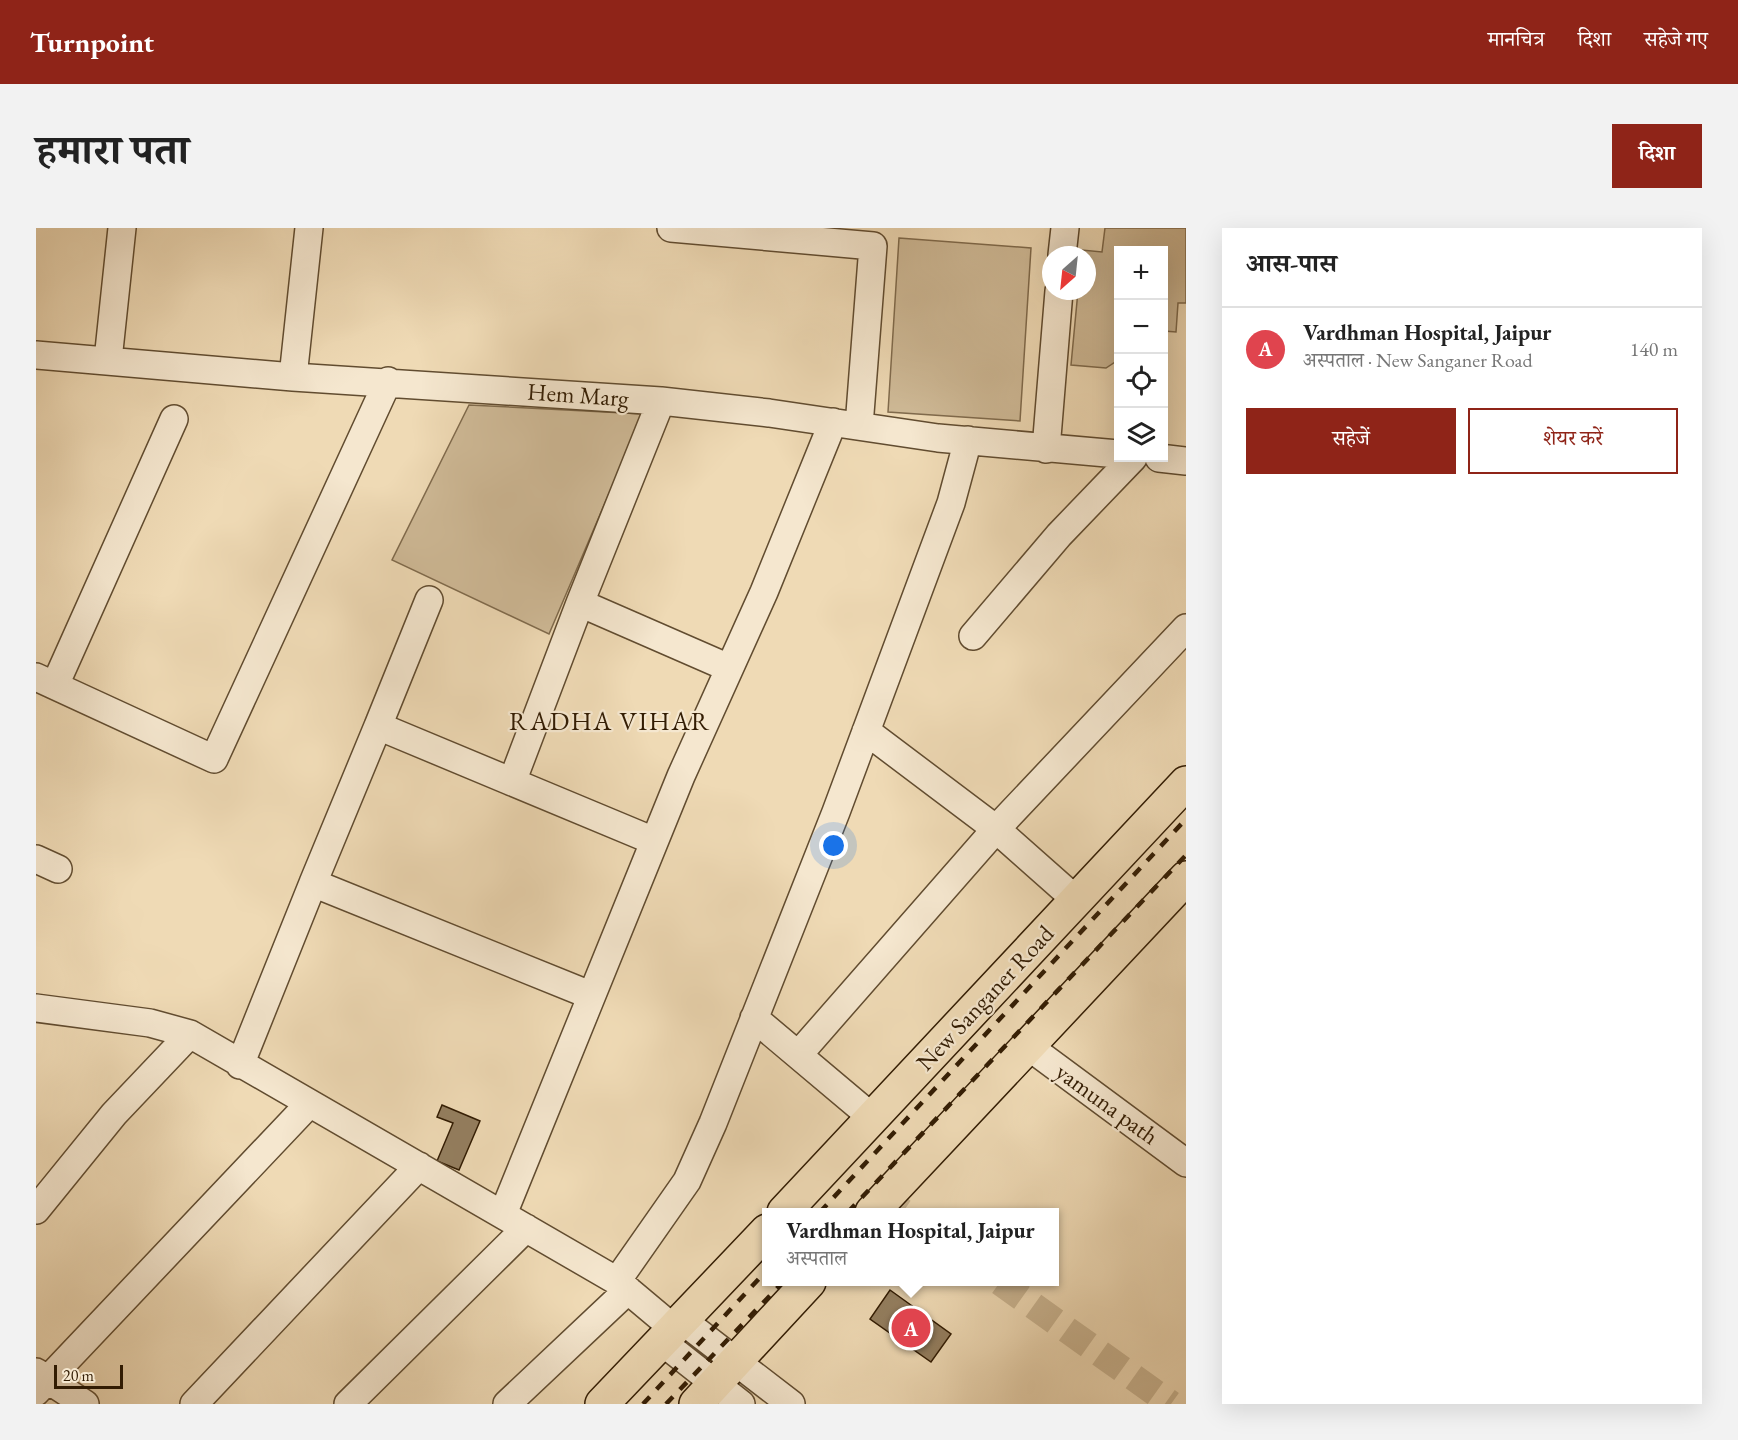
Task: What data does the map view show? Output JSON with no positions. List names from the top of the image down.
{
  "streets": {
    "main road": ["New Sanganer Road"],
    "street": ["Hem Marg", "yamuna path"]
  },
  "districts": ["RADHA VIHAR"],
  "scale_bar": "20 m",
  "north": "bottom left",
  "page": {
    "header": "Turnpoint",
    "nav": ["मानचित्र", "दिशा", "सहेजे गए"],
    "title": "हमारा पता",
    "buttons": [
      "दिशा",
      ["सहेजें", "शेयर करें"]
    ],
    "heading": "आस-पास",
    "map_buttons": ["+", "−"],
    "list": [
      {
        "mark": "A",
        "name": "Vardhman Hospital, Jaipur",
        "note": "अस्पताल · New Sanganer Road",
        "value": "140 m"
      }
    ],
    "popup": ["Vardhman Hospital, Jaipur", "अस्पताल"],
    "pins": "A",
    "scale": "20 m"
  }
}
